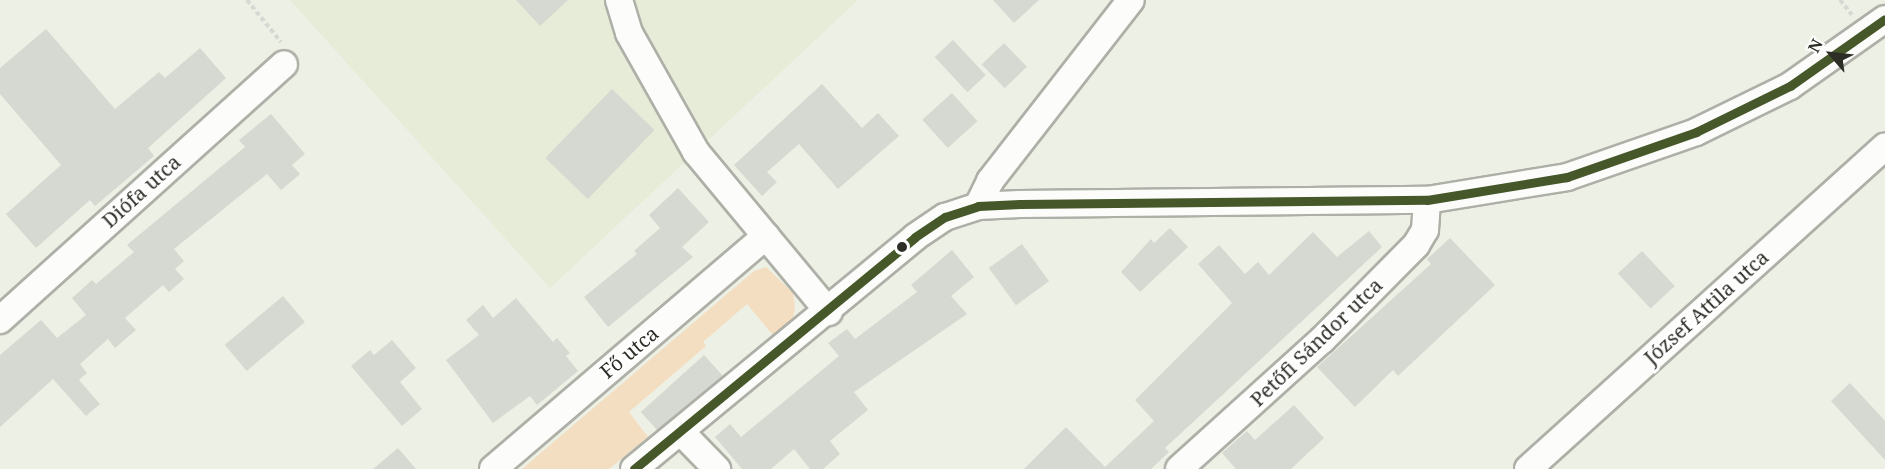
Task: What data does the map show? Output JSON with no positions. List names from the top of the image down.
{
  "streets": {
    "street": [
      "Diófa utca",
      "József Attila utca",
      "Petőfi Sándor utca",
      "Fő utca"
    ]
  },
  "north": "top left"
}
